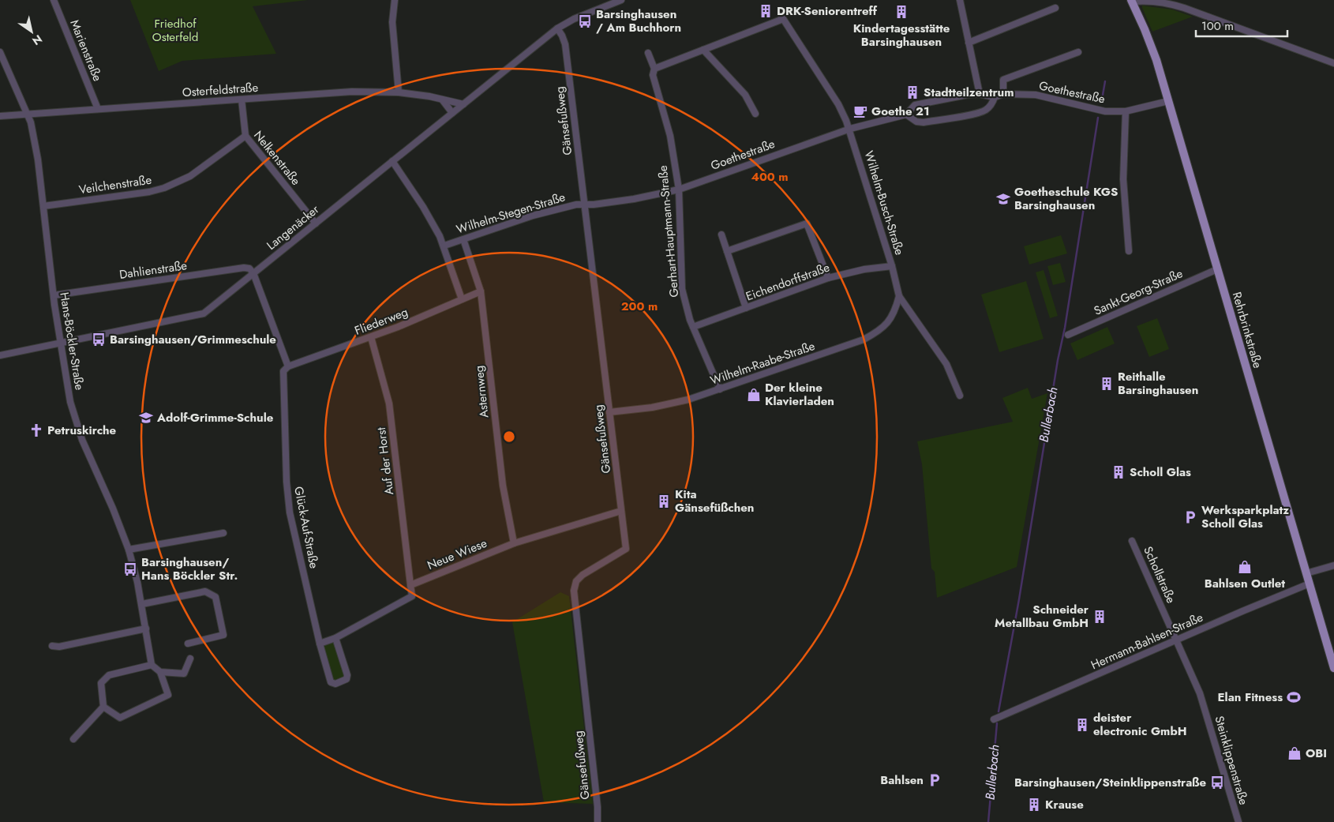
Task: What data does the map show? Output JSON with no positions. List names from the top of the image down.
{
  "streets": {
    "main road": ["Rehrbrinkstraße"],
    "street": [
      "Marienstraße",
      "Osterfeldstraße",
      "Goethestraße",
      "Gänsefußweg",
      "Nelkenstraße",
      "Veilchenstraße",
      "Wilhelm-Busch-Straße",
      "Wilhelm-Stegen-Straße",
      "Langenäcker",
      "Gerhart-Hauptmann-Straße",
      "Dahlienstraße",
      "Eichendorffstraße",
      "Sankt-Georg-Straße",
      "Fliederweg",
      "Hans-Böckler-Straße",
      "Wilhelm-Raabe-Straße",
      "Asternweg",
      "Auf der Horst",
      "Glück-Auf-Straße",
      "Neue Wiese",
      "Schollstraße",
      "Hermann-Bahlsen-Straße",
      "Steinklippenstraße"
    ]
  },
  "crossings": [
    ["Marienstraße", "Osterfeldstraße"],
    ["Osterfeldstraße", "Nelkenstraße"],
    ["Osterfeldstraße", "Langenäcker"],
    ["Osterfeldstraße", "Hans-Böckler-Straße"],
    ["Goethestraße", "Gänsefußweg"],
    ["Goethestraße", "Wilhelm-Busch-Straße"],
    ["Goethestraße", "Wilhelm-Stegen-Straße"],
    ["Goethestraße", "Gerhart-Hauptmann-Straße"],
    ["Goethestraße", "Rehrbrinkstraße"],
    ["Gänsefußweg", "Wilhelm-Stegen-Straße"],
    ["Gänsefußweg", "Langenäcker"],
    ["Gänsefußweg", "Wilhelm-Raabe-Straße"],
    ["Gänsefußweg", "Neue Wiese"],
    ["Nelkenstraße", "Veilchenstraße"],
    ["Nelkenstraße", "Langenäcker"],
    ["Veilchenstraße", "Hans-Böckler-Straße"],
    ["Wilhelm-Busch-Straße", "Eichendorffstraße"],
    ["Wilhelm-Busch-Straße", "Wilhelm-Raabe-Straße"],
    ["Wilhelm-Stegen-Straße", "Asternweg"],
    ["Langenäcker", "Dahlienstraße"],
    ["Langenäcker", "Hans-Böckler-Straße"],
    ["Gerhart-Hauptmann-Straße", "Eichendorffstraße"],
    ["Gerhart-Hauptmann-Straße", "Wilhelm-Raabe-Straße"],
    ["Dahlienstraße", "Hans-Böckler-Straße"],
    ["Sankt-Georg-Straße", "Rehrbrinkstraße"],
    ["Fliederweg", "Asternweg"],
    ["Fliederweg", "Auf der Horst"],
    ["Fliederweg", "Glück-Auf-Straße"],
    ["Rehrbrinkstraße", "Hermann-Bahlsen-Straße"],
    ["Asternweg", "Neue Wiese"],
    ["Auf der Horst", "Neue Wiese"],
    ["Schollstraße", "Hermann-Bahlsen-Straße"],
    ["Schollstraße", "Steinklippenstraße"],
    ["Hermann-Bahlsen-Straße", "Steinklippenstraße"]
  ],
  "water": ["Bullerbach"],
  "parks": ["Friedhof Osterfeld"],
  "places": {
    "building": [
      "DRK-Seniorentreff",
      "Kindertagesstätte Barsinghausen",
      "Stadtteilzentrum",
      "Reithalle Barsinghausen",
      "Scholl Glas",
      "Kita Gänsefüßchen",
      "Schneider Metallbau GmbH",
      "deister electronic GmbH",
      "Krause"
    ],
    "bus stop": [
      "Barsinghausen / Am Buchhorn",
      "Barsinghausen/Grimmeschule",
      "Barsinghausen/ Hans Böckler Str.",
      "Barsinghausen/Steinklippenstraße"
    ],
    "cafe": ["Goethe 21"],
    "school or university": ["Goetheschule KGS Barsinghausen", "Adolf-Grimme-Schule"],
    "shop": ["Der kleine Klavierladen", "Bahlsen Outlet", "OBI"],
    "church": ["Petruskirche"],
    "parking": ["Werksparkplatz Scholl Glas", "Bahlsen"],
    "sports": ["Elan Fitness"]
  },
  "scale_bar": "100 m",
  "north": "bottom right",
  "rings": ["400 m", "200 m"]
}
